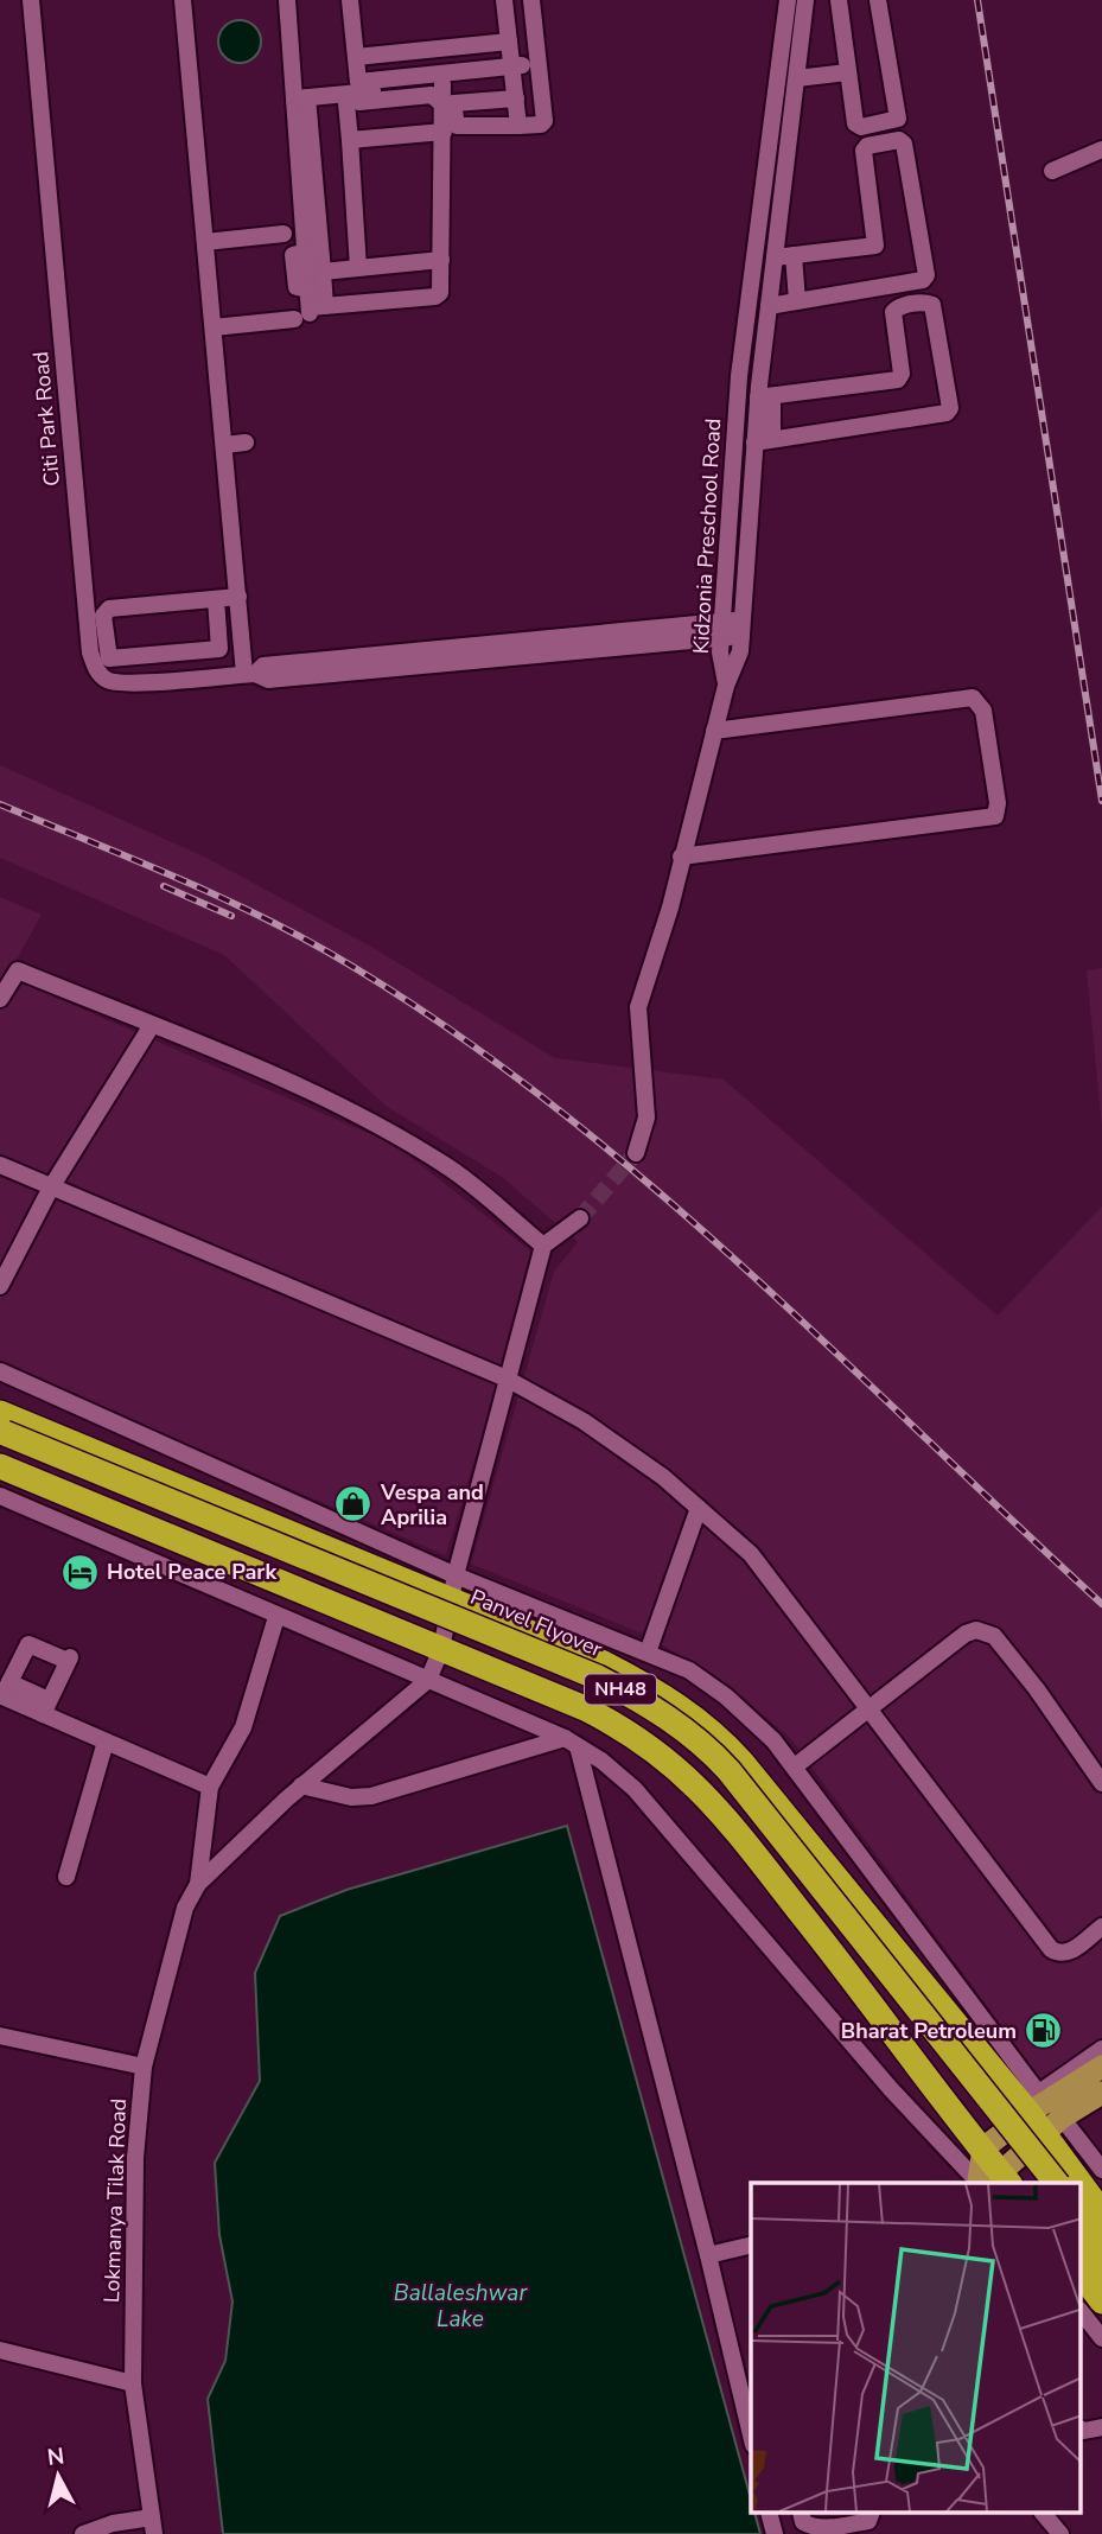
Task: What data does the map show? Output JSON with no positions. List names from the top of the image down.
{
  "streets": {
    "highway": ["Panvel Flyover", "NH48"],
    "street": ["Citi Park Road", "Kidzonia Preschool Road", "Lokmanya Tilak Road"]
  },
  "water": ["Ballaleshwar Lake"],
  "places": {
    "shop": ["Vespa and Aprilia"],
    "hotel": ["Hotel Peace Park"],
    "fuel station": ["Bharat Petroleum"]
  },
  "north": "top"
}
